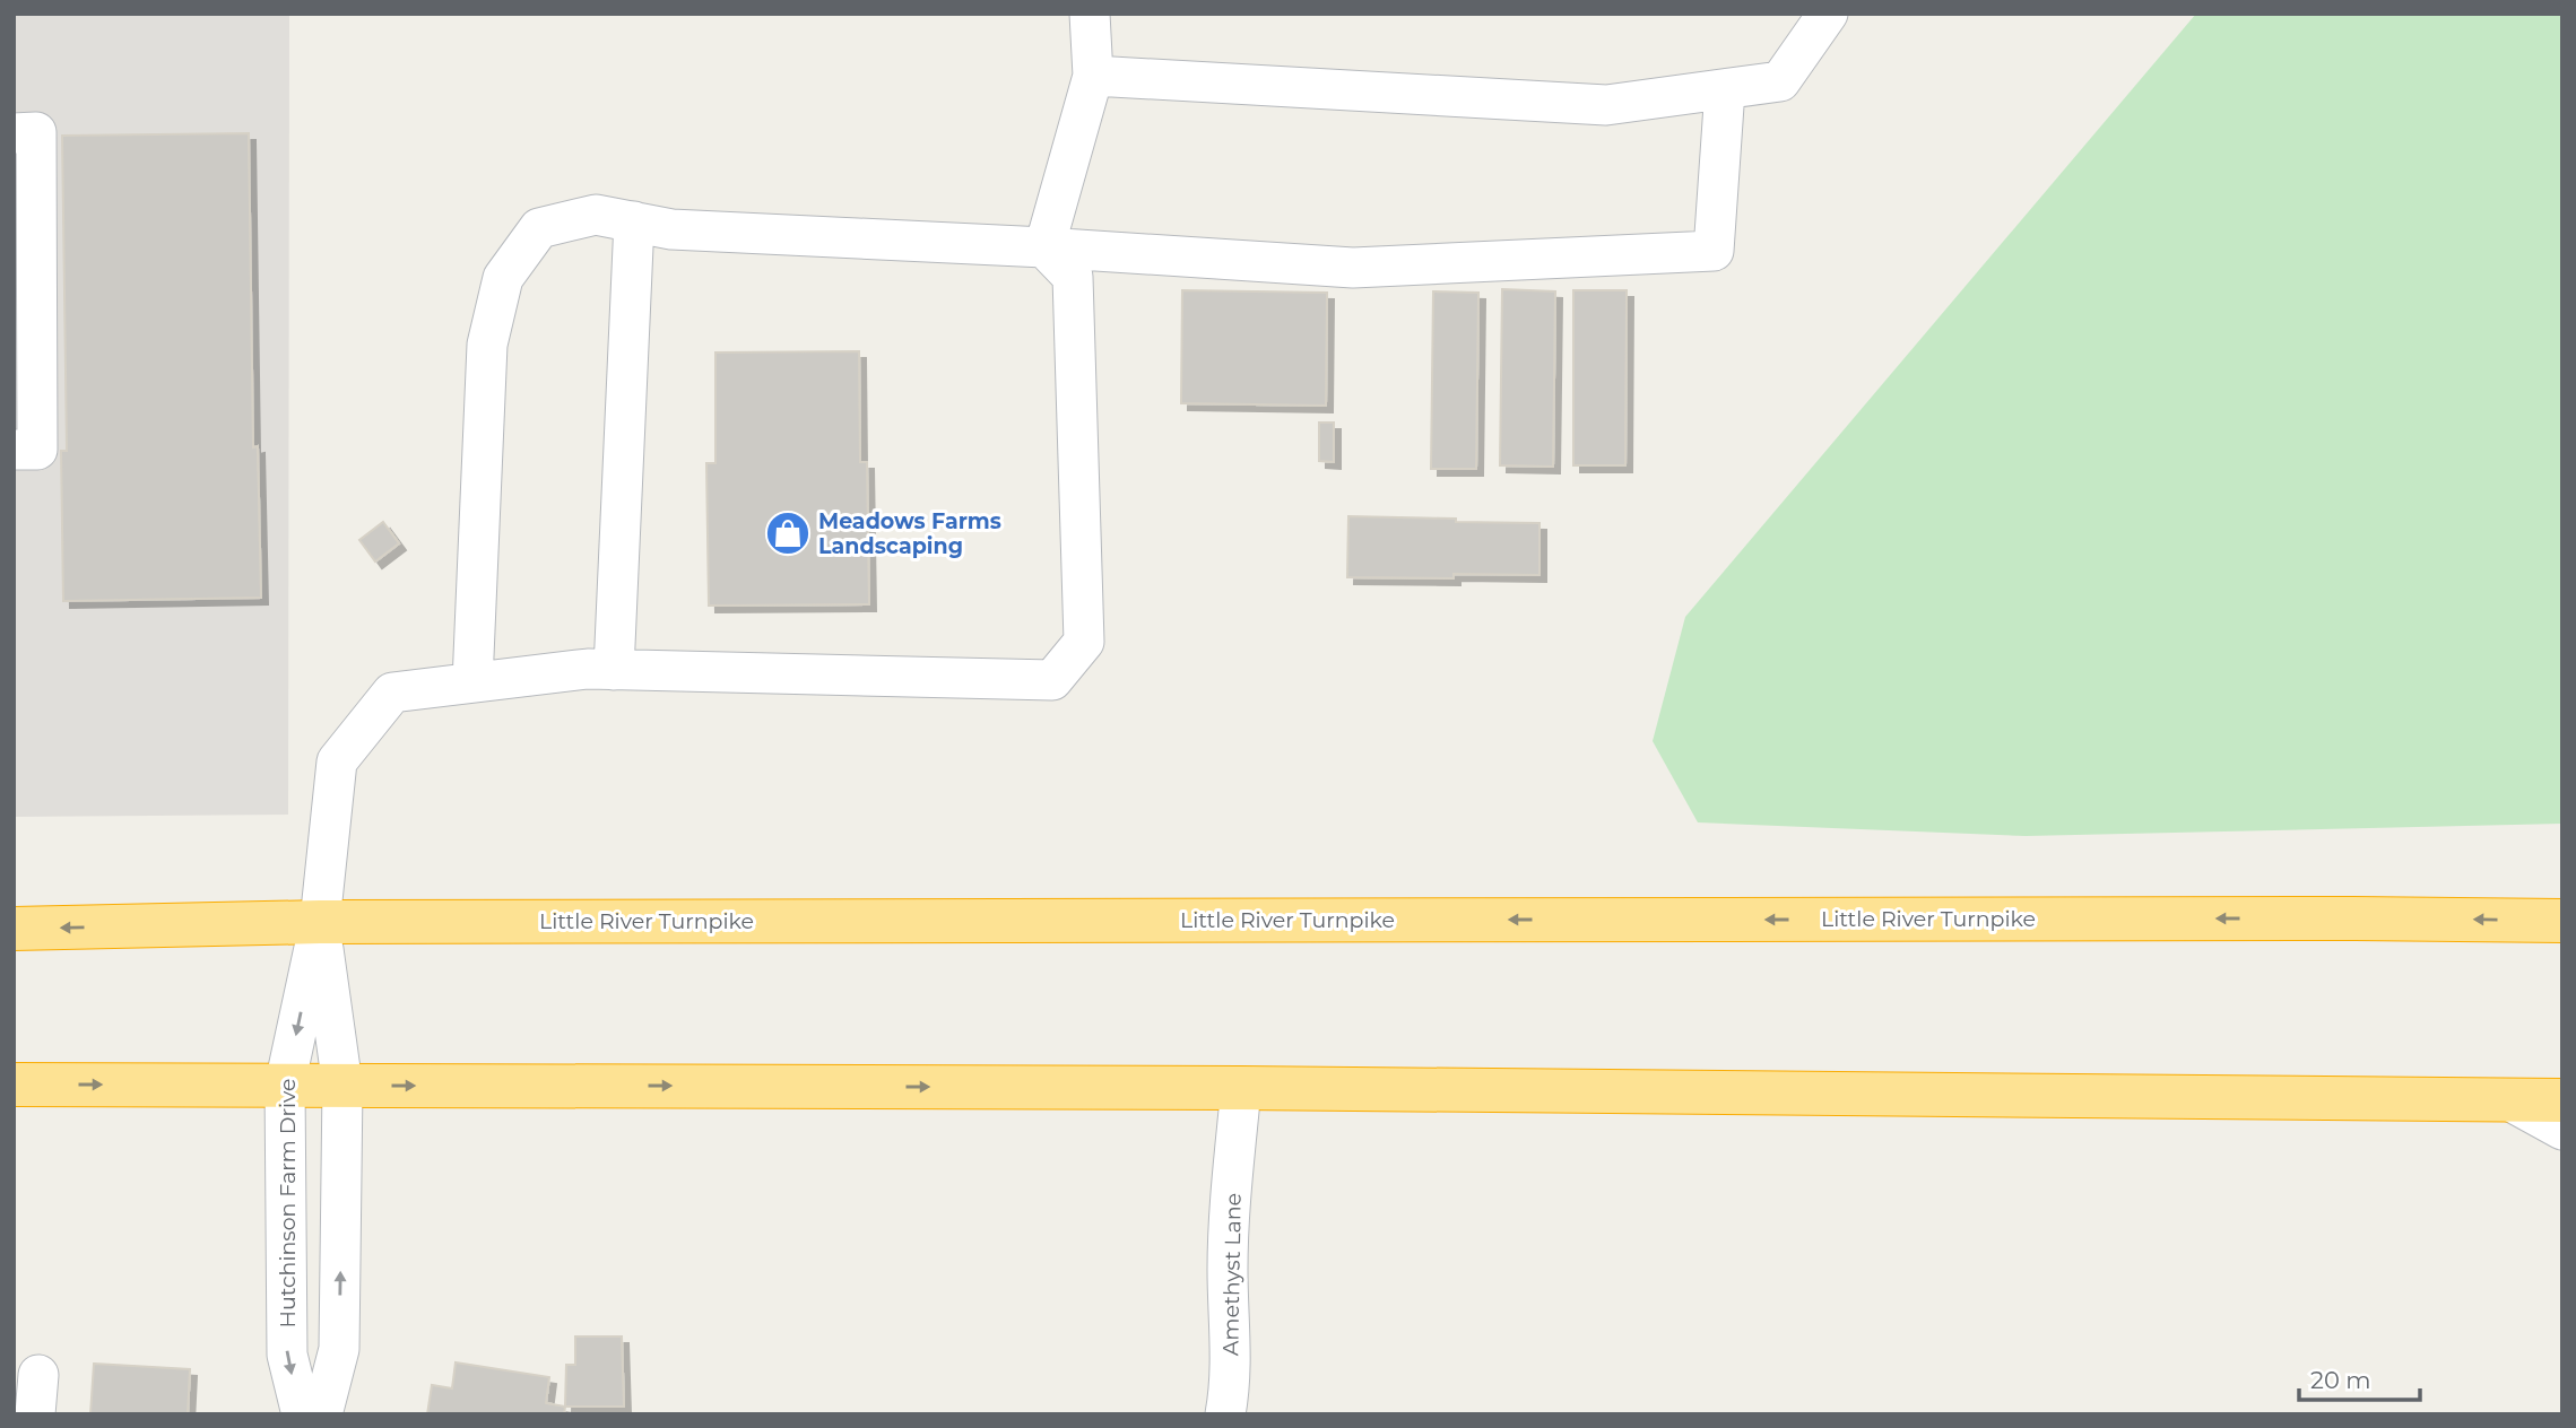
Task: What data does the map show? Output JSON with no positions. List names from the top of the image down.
{
  "streets": {
    "highway": ["Little River Turnpike"],
    "street": ["Hutchinson Farm Drive", "Amethyst Lane"]
  },
  "crossings": [
    ["Little River Turnpike", "Hutchinson Farm Drive"]
  ],
  "places": {
    "shop": ["Meadows Farms Landscaping"]
  },
  "scale_bar": "20 m"
}
